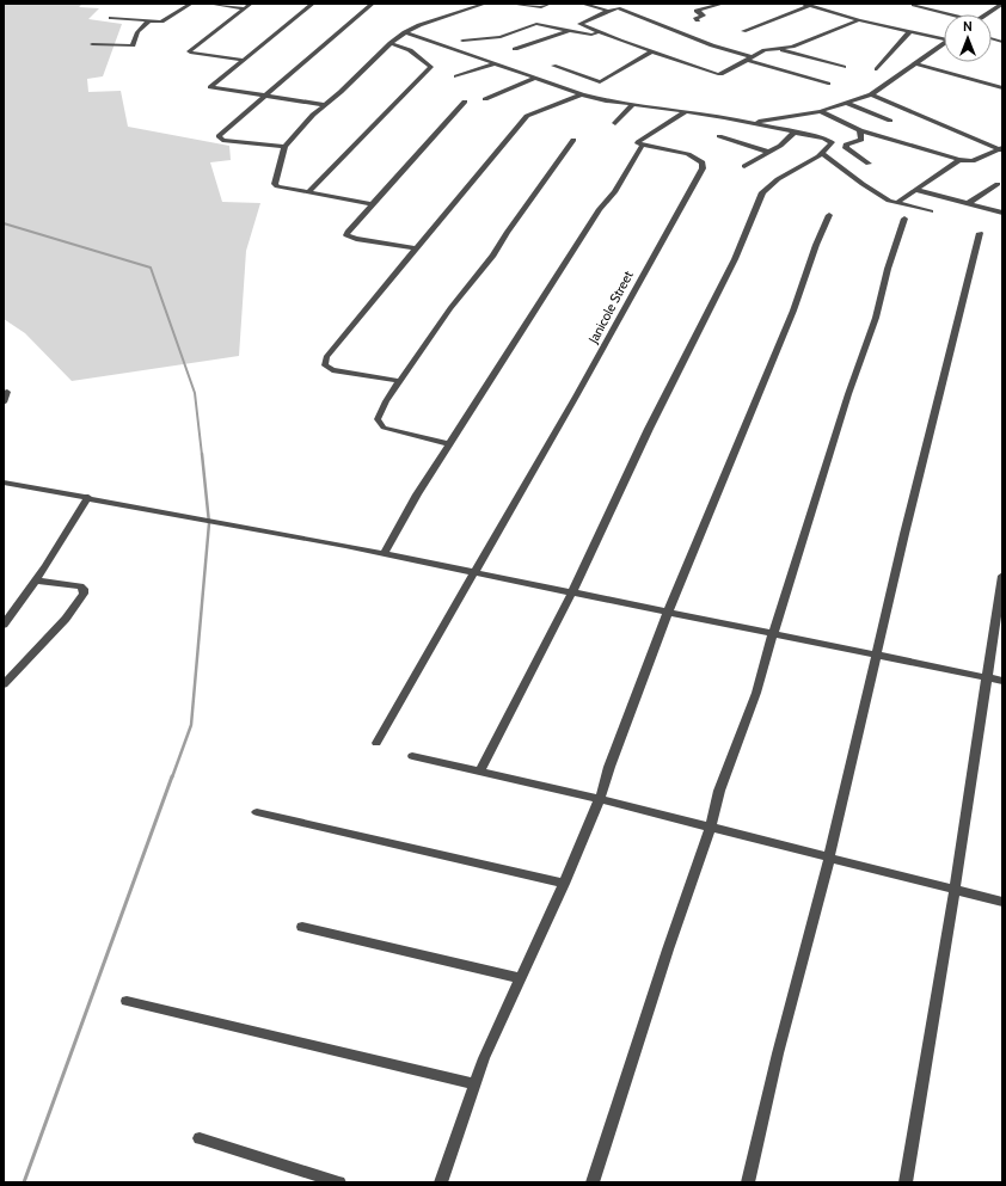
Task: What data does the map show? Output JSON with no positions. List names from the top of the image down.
{
  "streets": {
    "street": ["Janicole Street"]
  },
  "north": "top"
}
